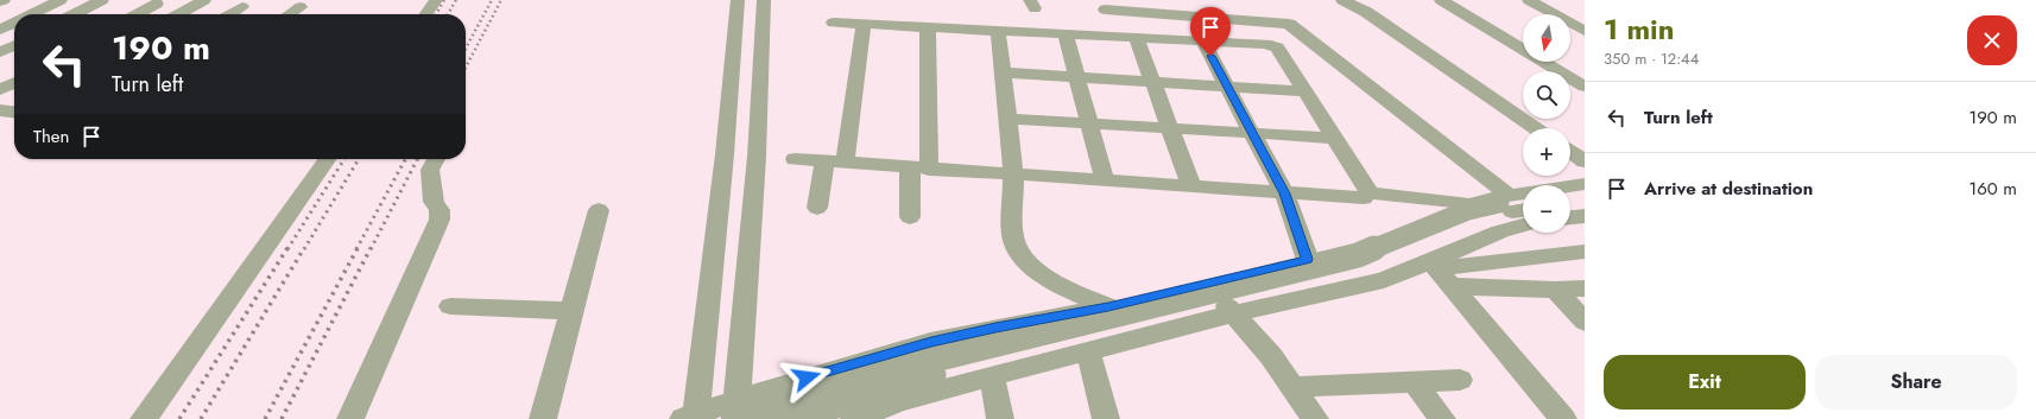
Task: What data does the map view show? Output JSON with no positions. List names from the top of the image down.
{
  "north": "bottom",
  "page": {
    "heading": ["1 min", "350 m · 12:44"],
    "map_buttons": ["+", "−"],
    "turn": ["190 m", "Turn left"],
    "list": [
      {
        "name": "Turn left",
        "value": "190 m"
      },
      {
        "name": "Arrive at destination",
        "value": "160 m"
      }
    ],
    "then": "Then",
    "buttons": ["Exit", "Share"]
  }
}
